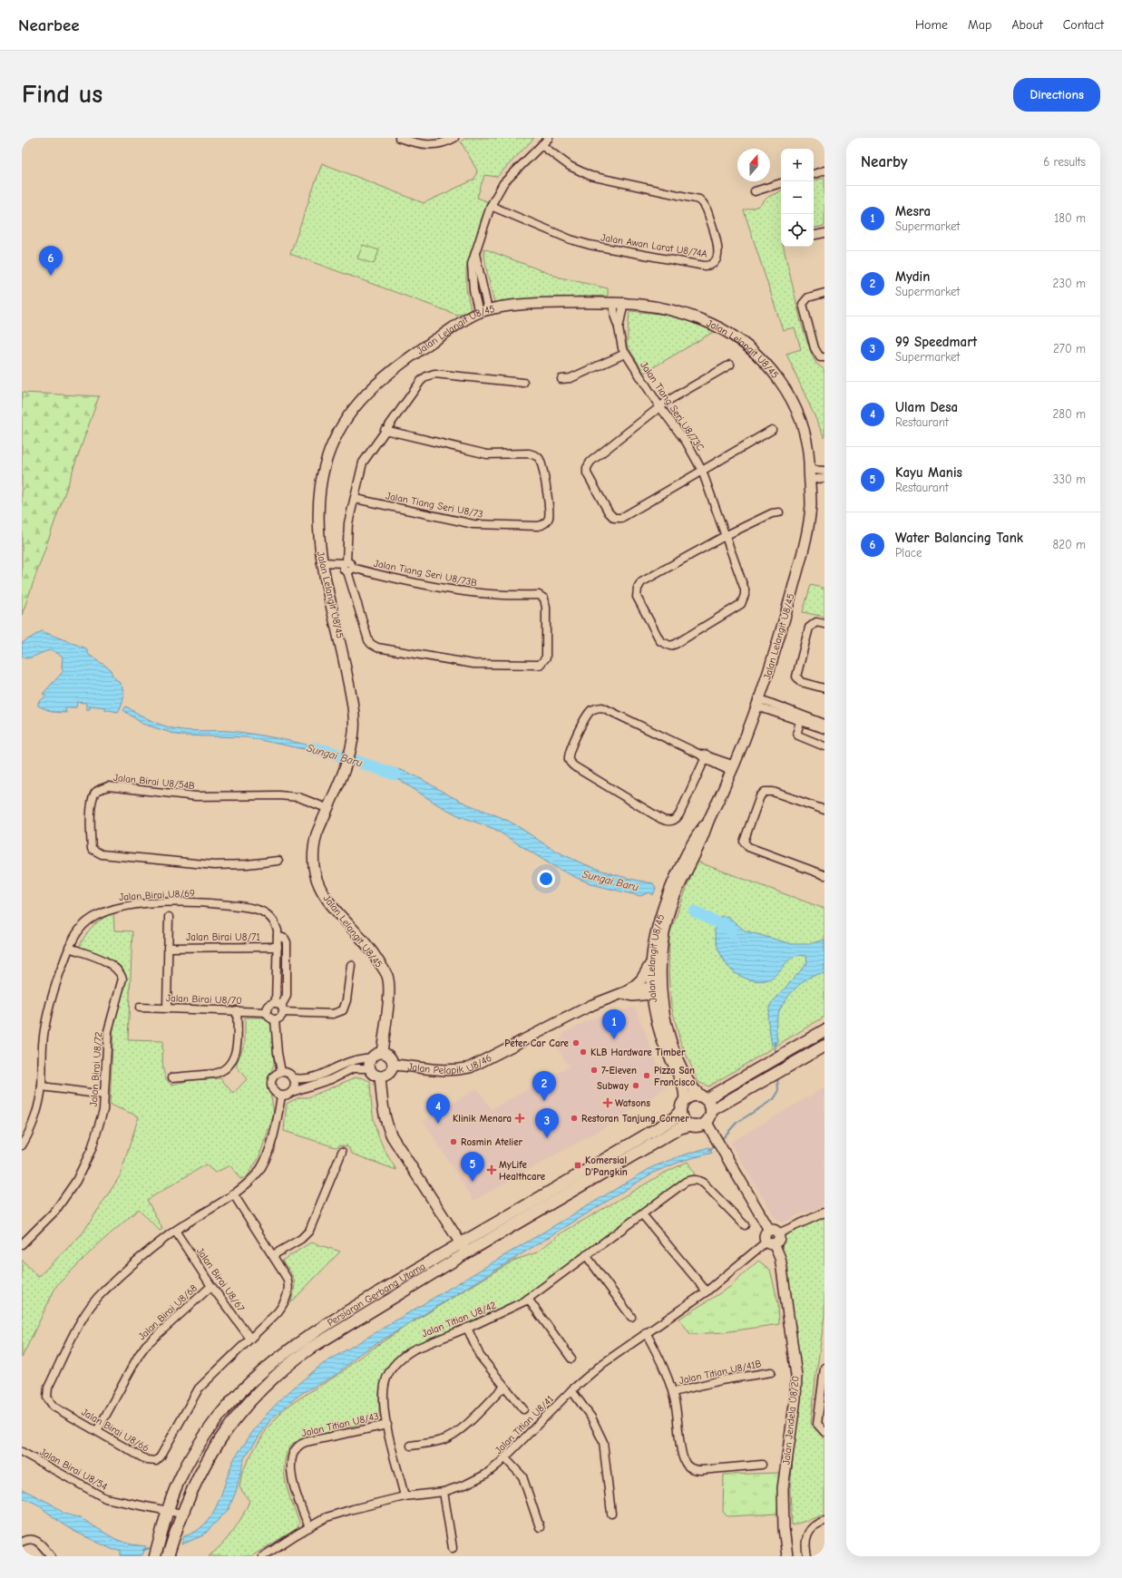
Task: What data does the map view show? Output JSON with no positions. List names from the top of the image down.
{
  "streets": {
    "main road": ["Persiaran Gerbang Utama"],
    "street": [
      "Jalan Awan Larat U8/74A",
      "Jalan Lelangit U8/45",
      "Jalan Tiang Seri U8/73C",
      "Jalan Tiang Seri U8/73",
      "Jalan Tiang Seri U8/73B",
      "Jalan Birai U8/54B",
      "Jalan Birai U8/69",
      "Jalan Birai U8/71",
      "Jalan Birai U8/70",
      "Jalan Pelapik U8/46",
      "Jalan Birai U8/72",
      "Jalan Birai U8/67",
      "Jalan Birai U8/68",
      "Jalan Titian U8/42",
      "Jalan Titian U8/41B",
      "Jalan Jendela U8/20",
      "Jalan Titian U8/43",
      "Jalan Titian U8/41",
      "Jalan Birai U8/66",
      "Jalan Birai U8/54"
    ]
  },
  "crossings": [
    ["Jalan Lelangit U8/45", "Jalan Tiang Seri U8/73C"],
    ["Jalan Lelangit U8/45", "Jalan Tiang Seri U8/73B"],
    ["Jalan Lelangit U8/45", "Jalan Birai U8/54B"],
    ["Jalan Lelangit U8/45", "Jalan Pelapik U8/46"],
    ["Jalan Lelangit U8/45", "Persiaran Gerbang Utama"],
    ["Jalan Birai U8/69", "Jalan Birai U8/71"],
    ["Jalan Birai U8/69", "Jalan Birai U8/70"],
    ["Jalan Birai U8/69", "Jalan Birai U8/72"],
    ["Jalan Birai U8/67", "Jalan Birai U8/68"],
    ["Jalan Birai U8/67", "Jalan Birai U8/66"],
    ["Persiaran Gerbang Utama", "Jalan Birai U8/54"],
    ["Jalan Birai U8/68", "Jalan Birai U8/66"],
    ["Jalan Titian U8/42", "Jalan Titian U8/43"],
    ["Jalan Titian U8/42", "Jalan Titian U8/41"],
    ["Jalan Jendela U8/20", "Jalan Titian U8/41"],
    ["Jalan Titian U8/43", "Jalan Titian U8/41"]
  ],
  "water": ["Sungai Baru"],
  "places": {
    "other": [
      "Peter Car Care",
      "KLB Hardware Timber",
      "7-Eleven",
      "Pizza San Francisco",
      "Subway",
      "Restoran Tanjung Corner",
      "Rosmin Atelier"
    ],
    "health": ["Watsons", "Klinik Menara", "MyLife Healthcare"],
    "transit": ["Komersial D'Pangkin"]
  },
  "north": "top",
  "page": {
    "header": "Nearbee",
    "nav": [
      "Home",
      "Map",
      "About",
      "Contact"
    ],
    "buttons": "Directions",
    "title": "Find us",
    "heading": ["Nearby", "6 results"],
    "map_buttons": ["+", "−"],
    "list": [
      {
        "mark": "1",
        "name": "Mesra",
        "note": "Supermarket",
        "value": "180 m"
      },
      {
        "mark": "2",
        "name": "Mydin",
        "note": "Supermarket",
        "value": "230 m"
      },
      {
        "mark": "3",
        "name": "99 Speedmart",
        "note": "Supermarket",
        "value": "270 m"
      },
      {
        "mark": "4",
        "name": "Ulam Desa",
        "note": "Restaurant",
        "value": "280 m"
      },
      {
        "mark": "5",
        "name": "Kayu Manis",
        "note": "Restaurant",
        "value": "330 m"
      },
      {
        "mark": "6",
        "name": "Water Balancing Tank",
        "note": "Place",
        "value": "820 m"
      }
    ],
    "pins": [
      "6",
      "1",
      "2",
      "4",
      "3",
      "5"
    ]
  }
}
